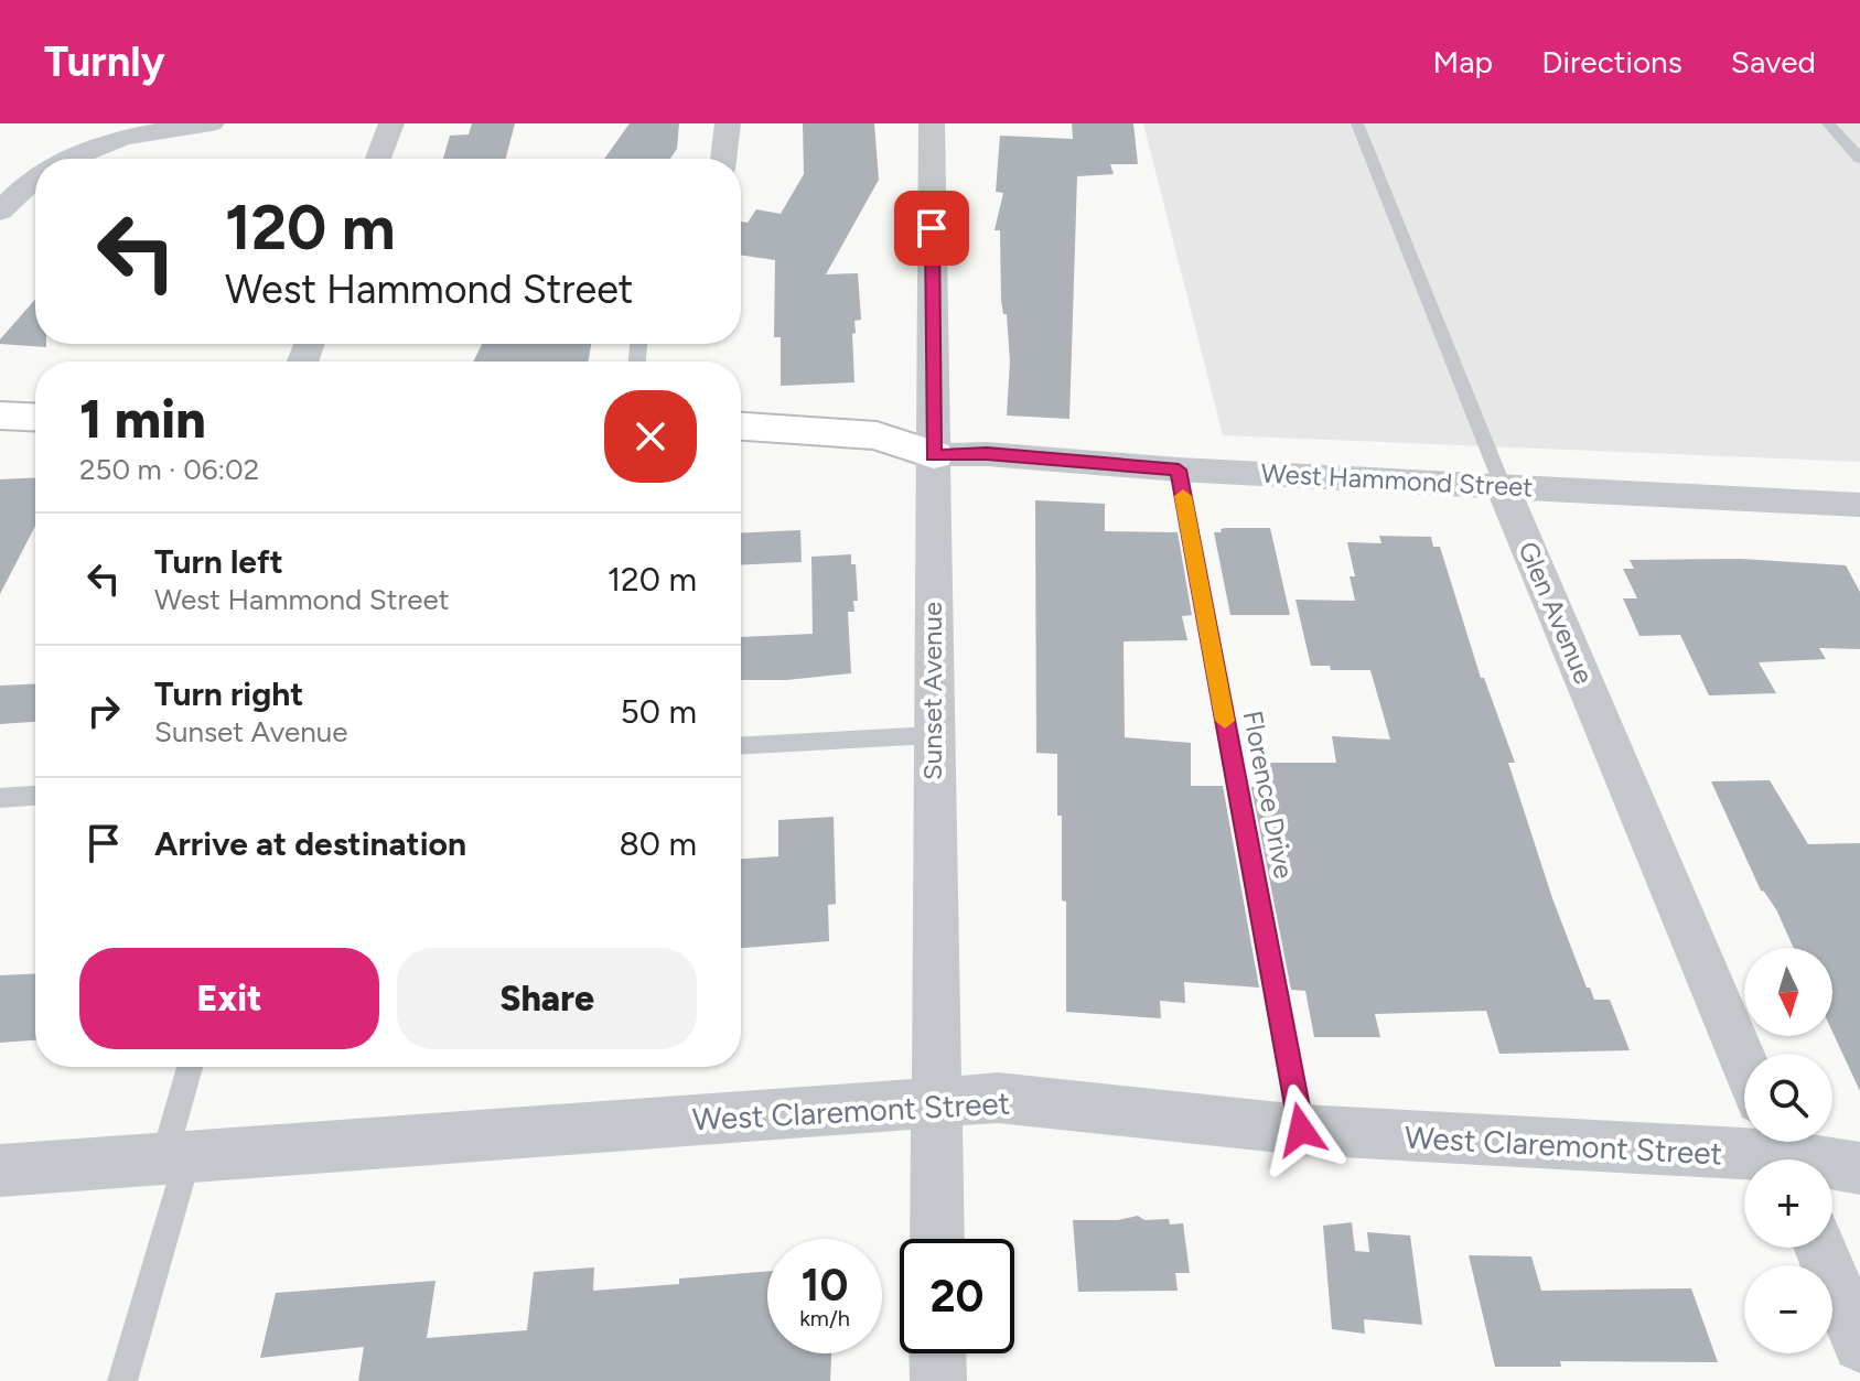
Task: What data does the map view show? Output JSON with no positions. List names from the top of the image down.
{
  "streets": {
    "street": [
      "West Hammond Street",
      "Glen Avenue",
      "Sunset Avenue",
      "West Claremont Street"
    ],
    "lane": ["Florence Drive"]
  },
  "crossings": [
    ["West Hammond Street", "Glen Avenue"],
    ["West Hammond Street", "Sunset Avenue"],
    ["West Hammond Street", "Florence Drive"],
    ["Sunset Avenue", "West Claremont Street"],
    ["Florence Drive", "West Claremont Street"]
  ],
  "north": "bottom",
  "page": {
    "header": "Turnly",
    "nav": ["Map", "Directions", "Saved"],
    "turn": ["120 m", "West Hammond Street"],
    "heading": ["1 min", "250 m · 06:02"],
    "list": [
      {
        "name": "Turn left",
        "note": "West Hammond Street",
        "value": "120 m"
      },
      {
        "name": "Turn right",
        "note": "Sunset Avenue",
        "value": "50 m"
      },
      {
        "name": "Arrive at destination",
        "value": "80 m"
      }
    ],
    "buttons": ["Exit", "Share"],
    "map_buttons": ["+", "−"],
    "speed": "10 km/h",
    "limit": "20"
  }
}
